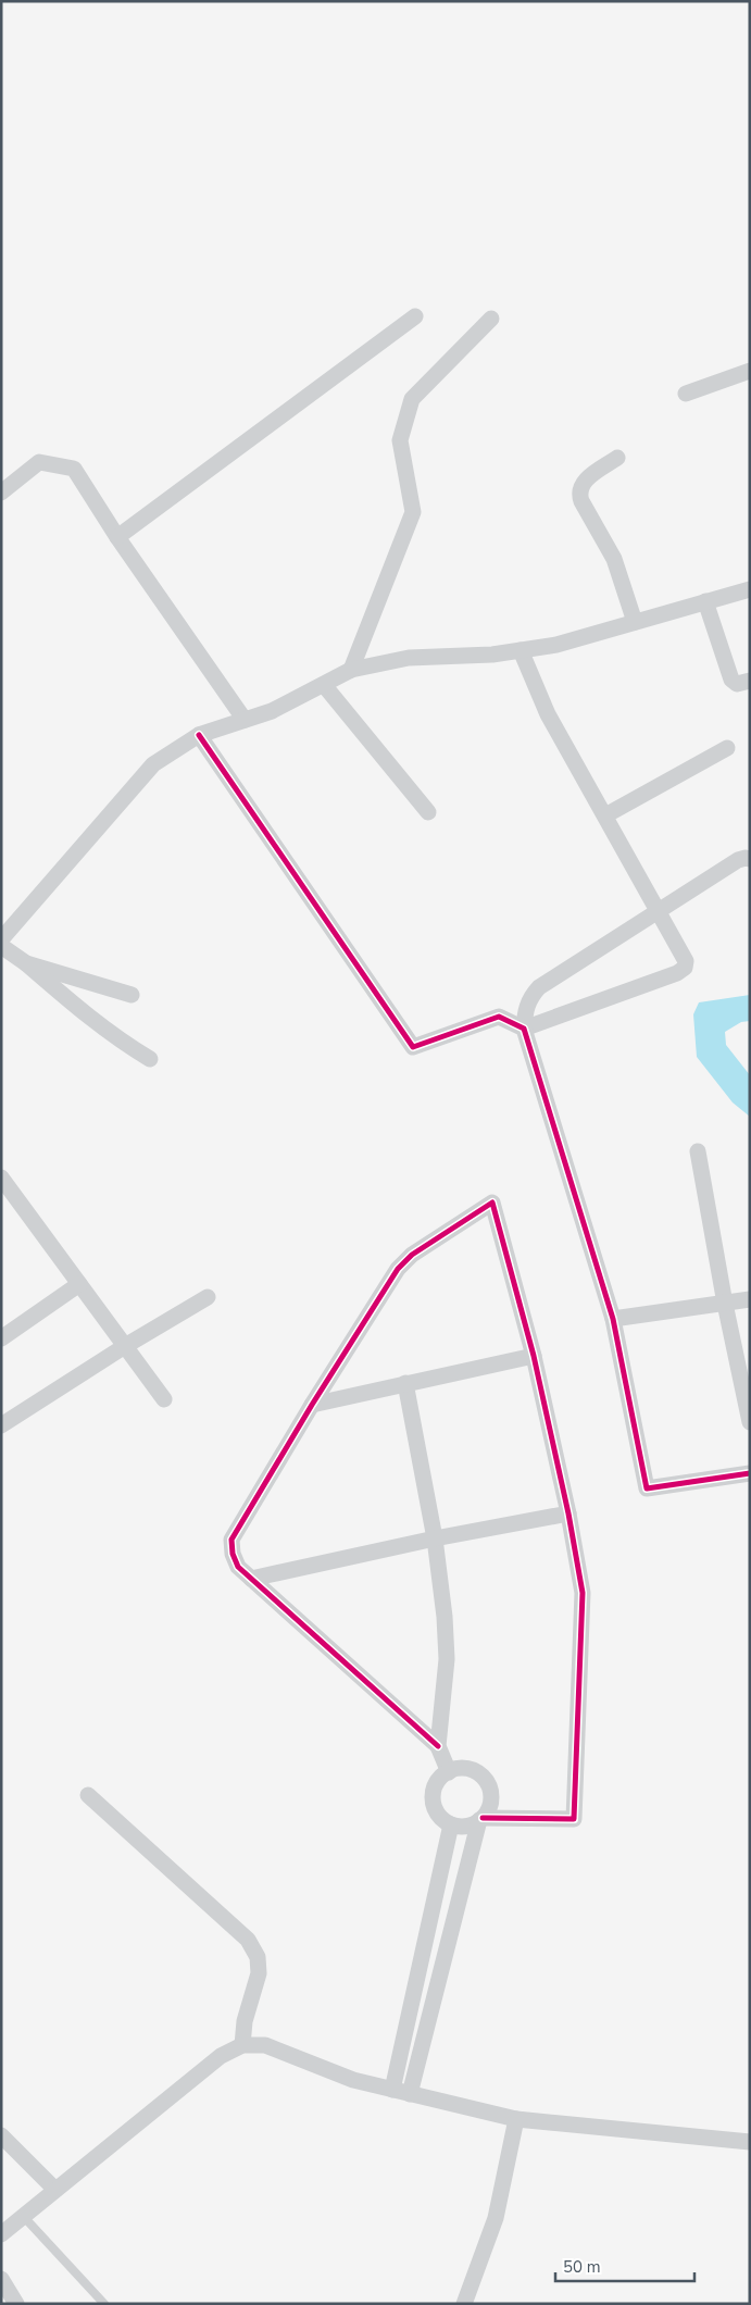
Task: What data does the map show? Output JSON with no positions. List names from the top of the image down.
{
  "scale_bar": "50 m"
}
